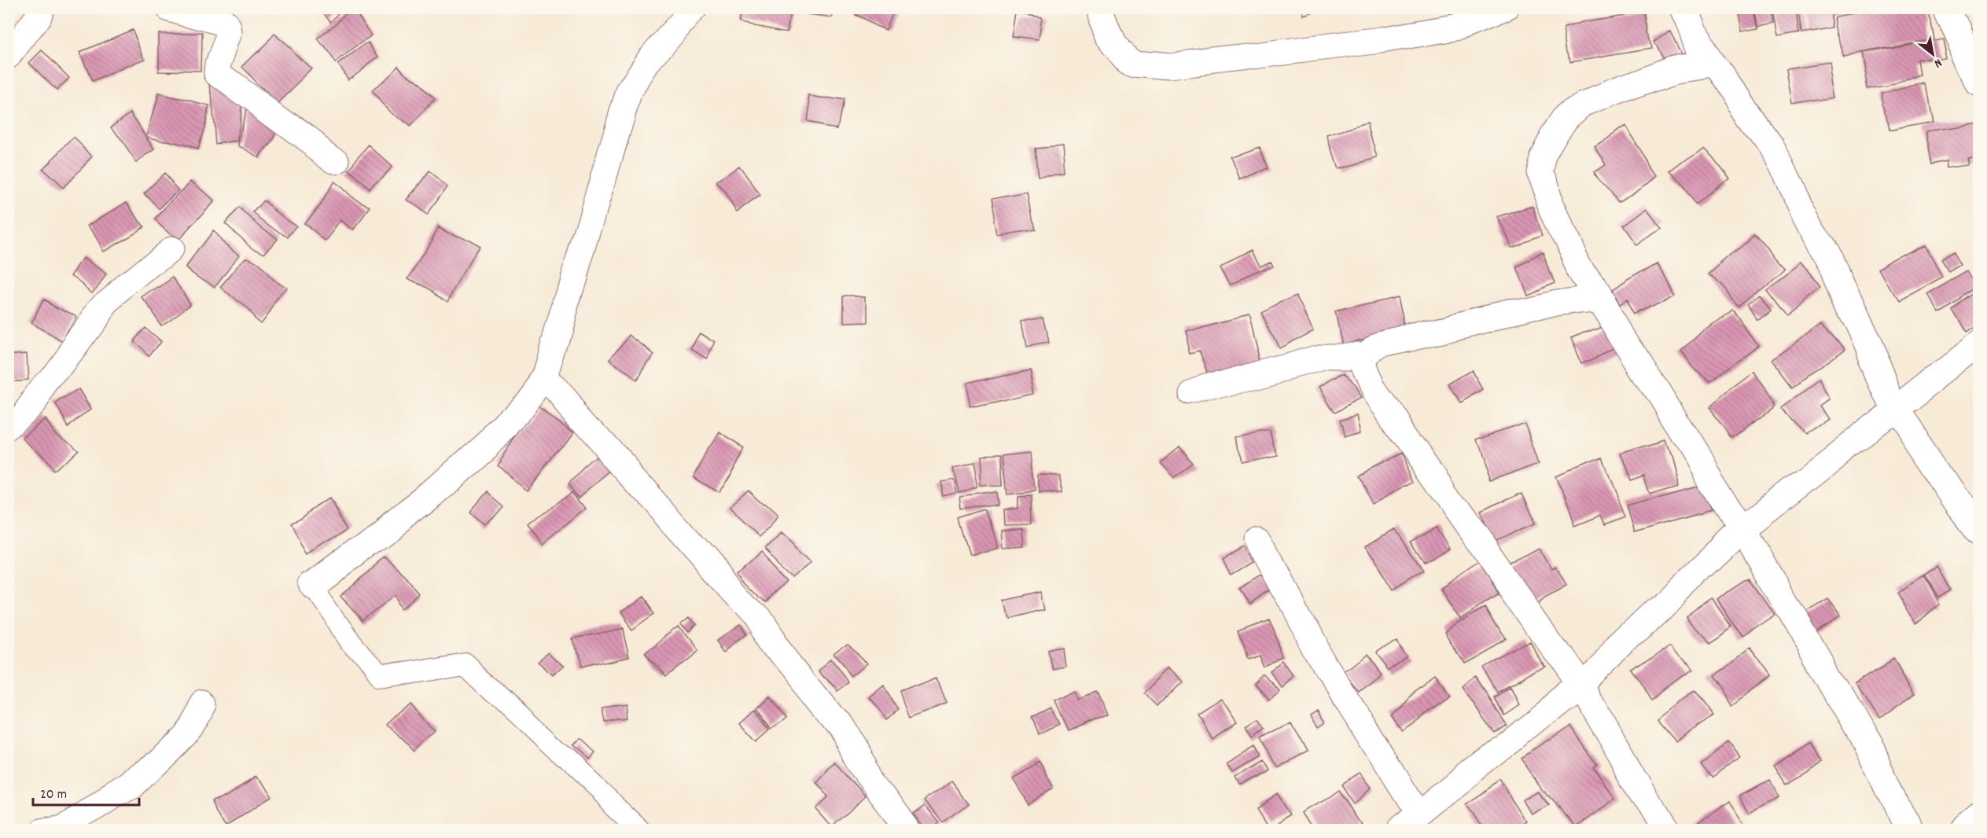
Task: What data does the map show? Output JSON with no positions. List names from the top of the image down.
{
  "scale_bar": "20 m",
  "north": "bottom right"
}
